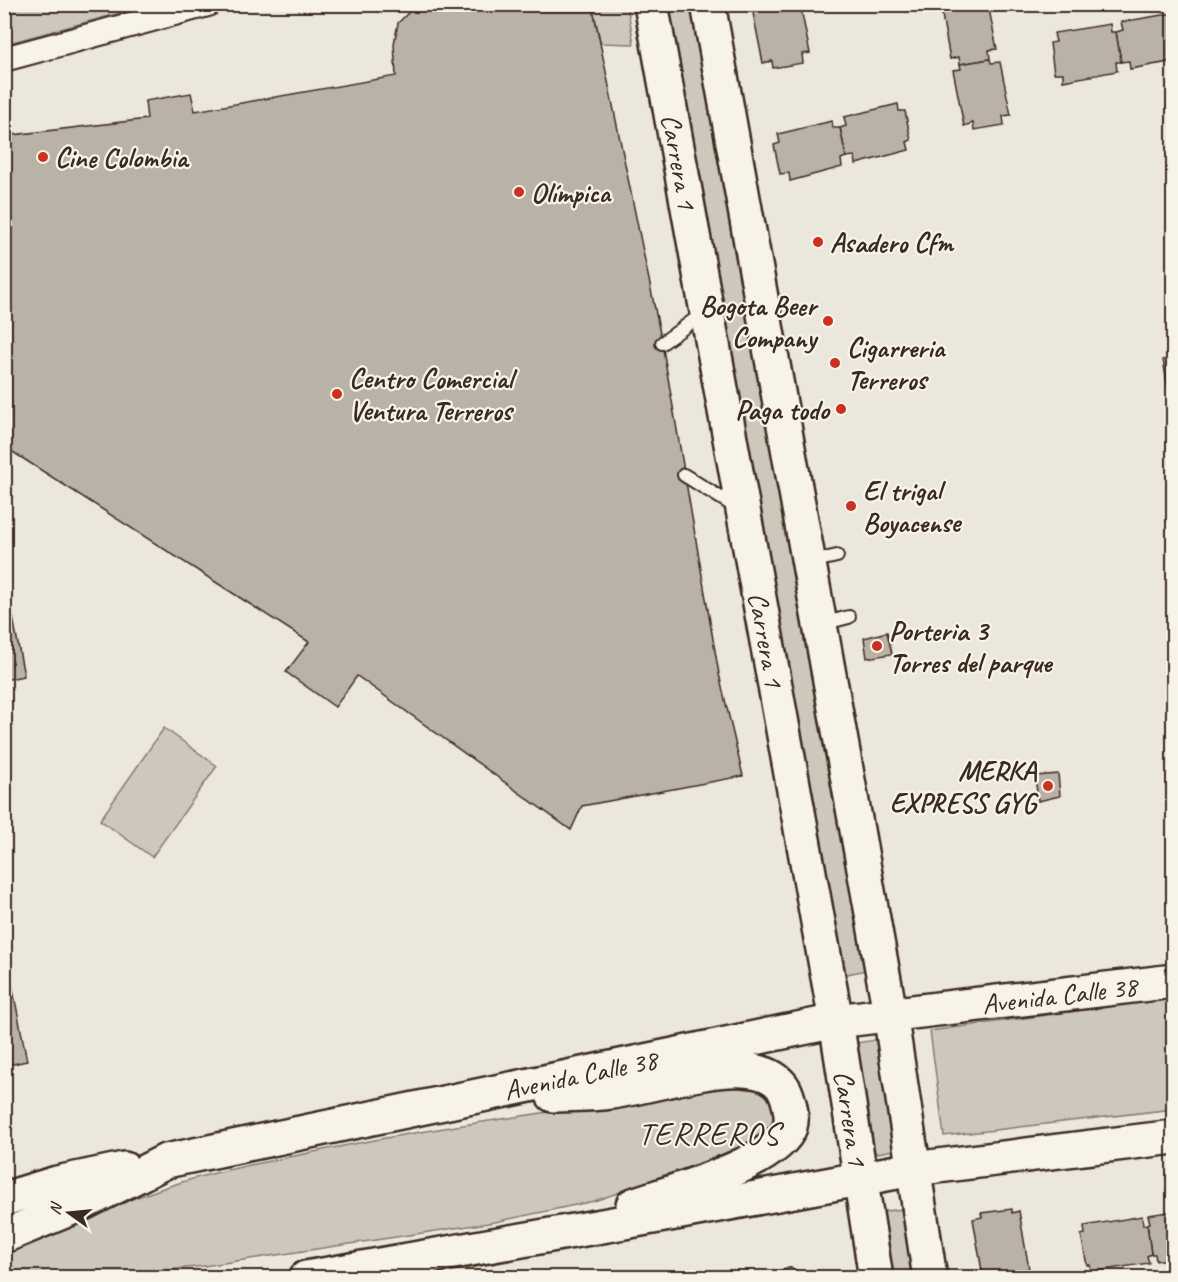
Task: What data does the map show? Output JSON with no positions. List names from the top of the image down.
{
  "streets": {
    "main road": ["Carrera 1", "Avenida Calle 38"]
  },
  "crossings": [
    ["Carrera 1", "Avenida Calle 38"]
  ],
  "districts": ["TERREROS"],
  "places": [
    "Cine Colombia",
    "Olímpica",
    "Asadero Cfm",
    "Bogota Beer Company",
    "Cigarreria Terreros",
    "Centro Comercial Ventura Terreros",
    "Paga todo",
    "El trigal Boyacense",
    "Porteria 3 Torres del parque",
    "MERKA EXPRESS GYG"
  ],
  "north": "left"
}
